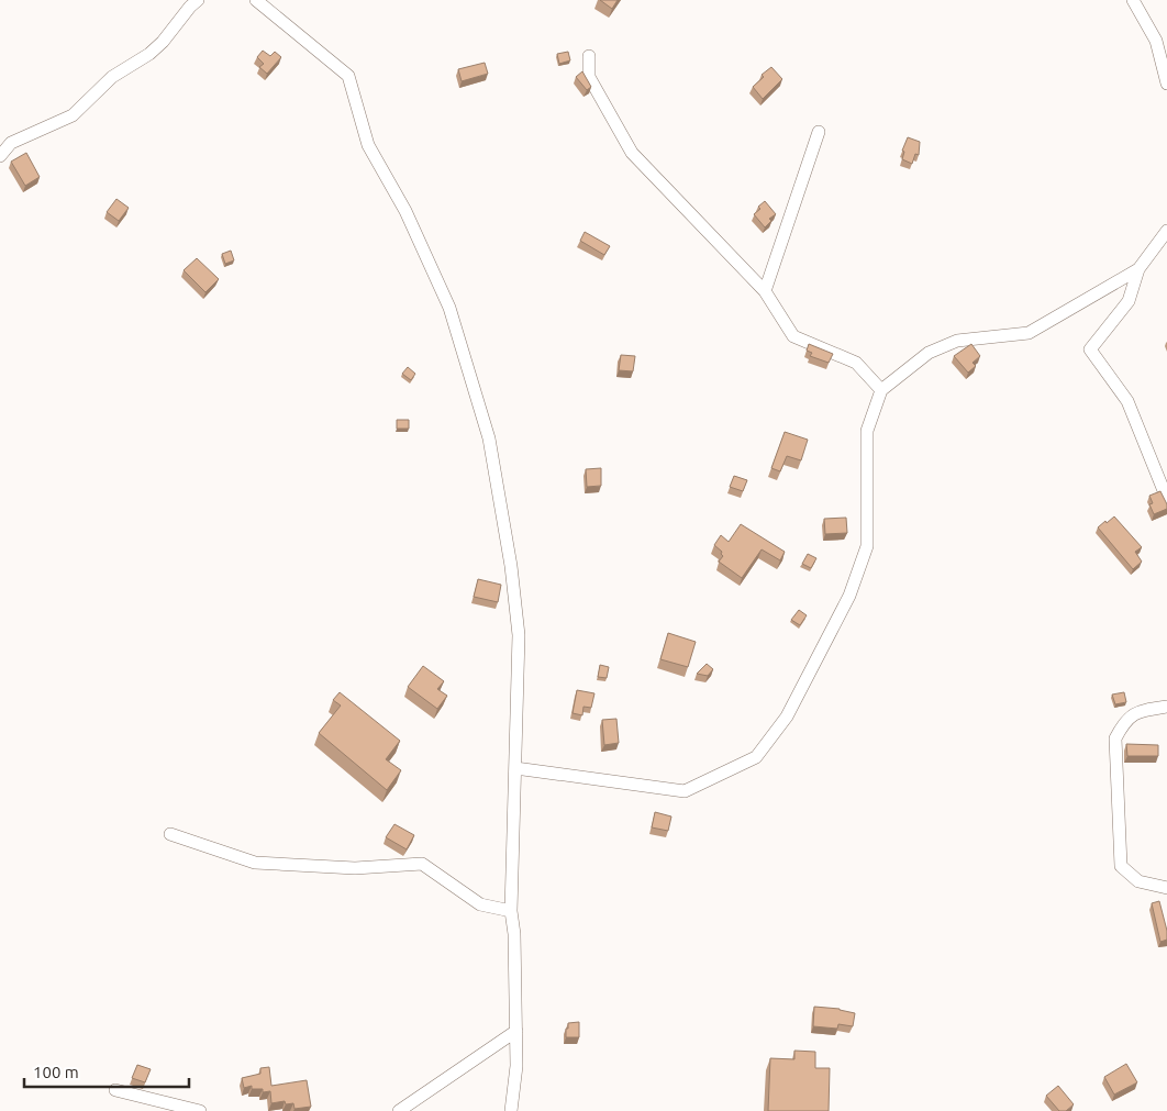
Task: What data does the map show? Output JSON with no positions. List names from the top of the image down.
{
  "scale_bar": "100 m"
}
